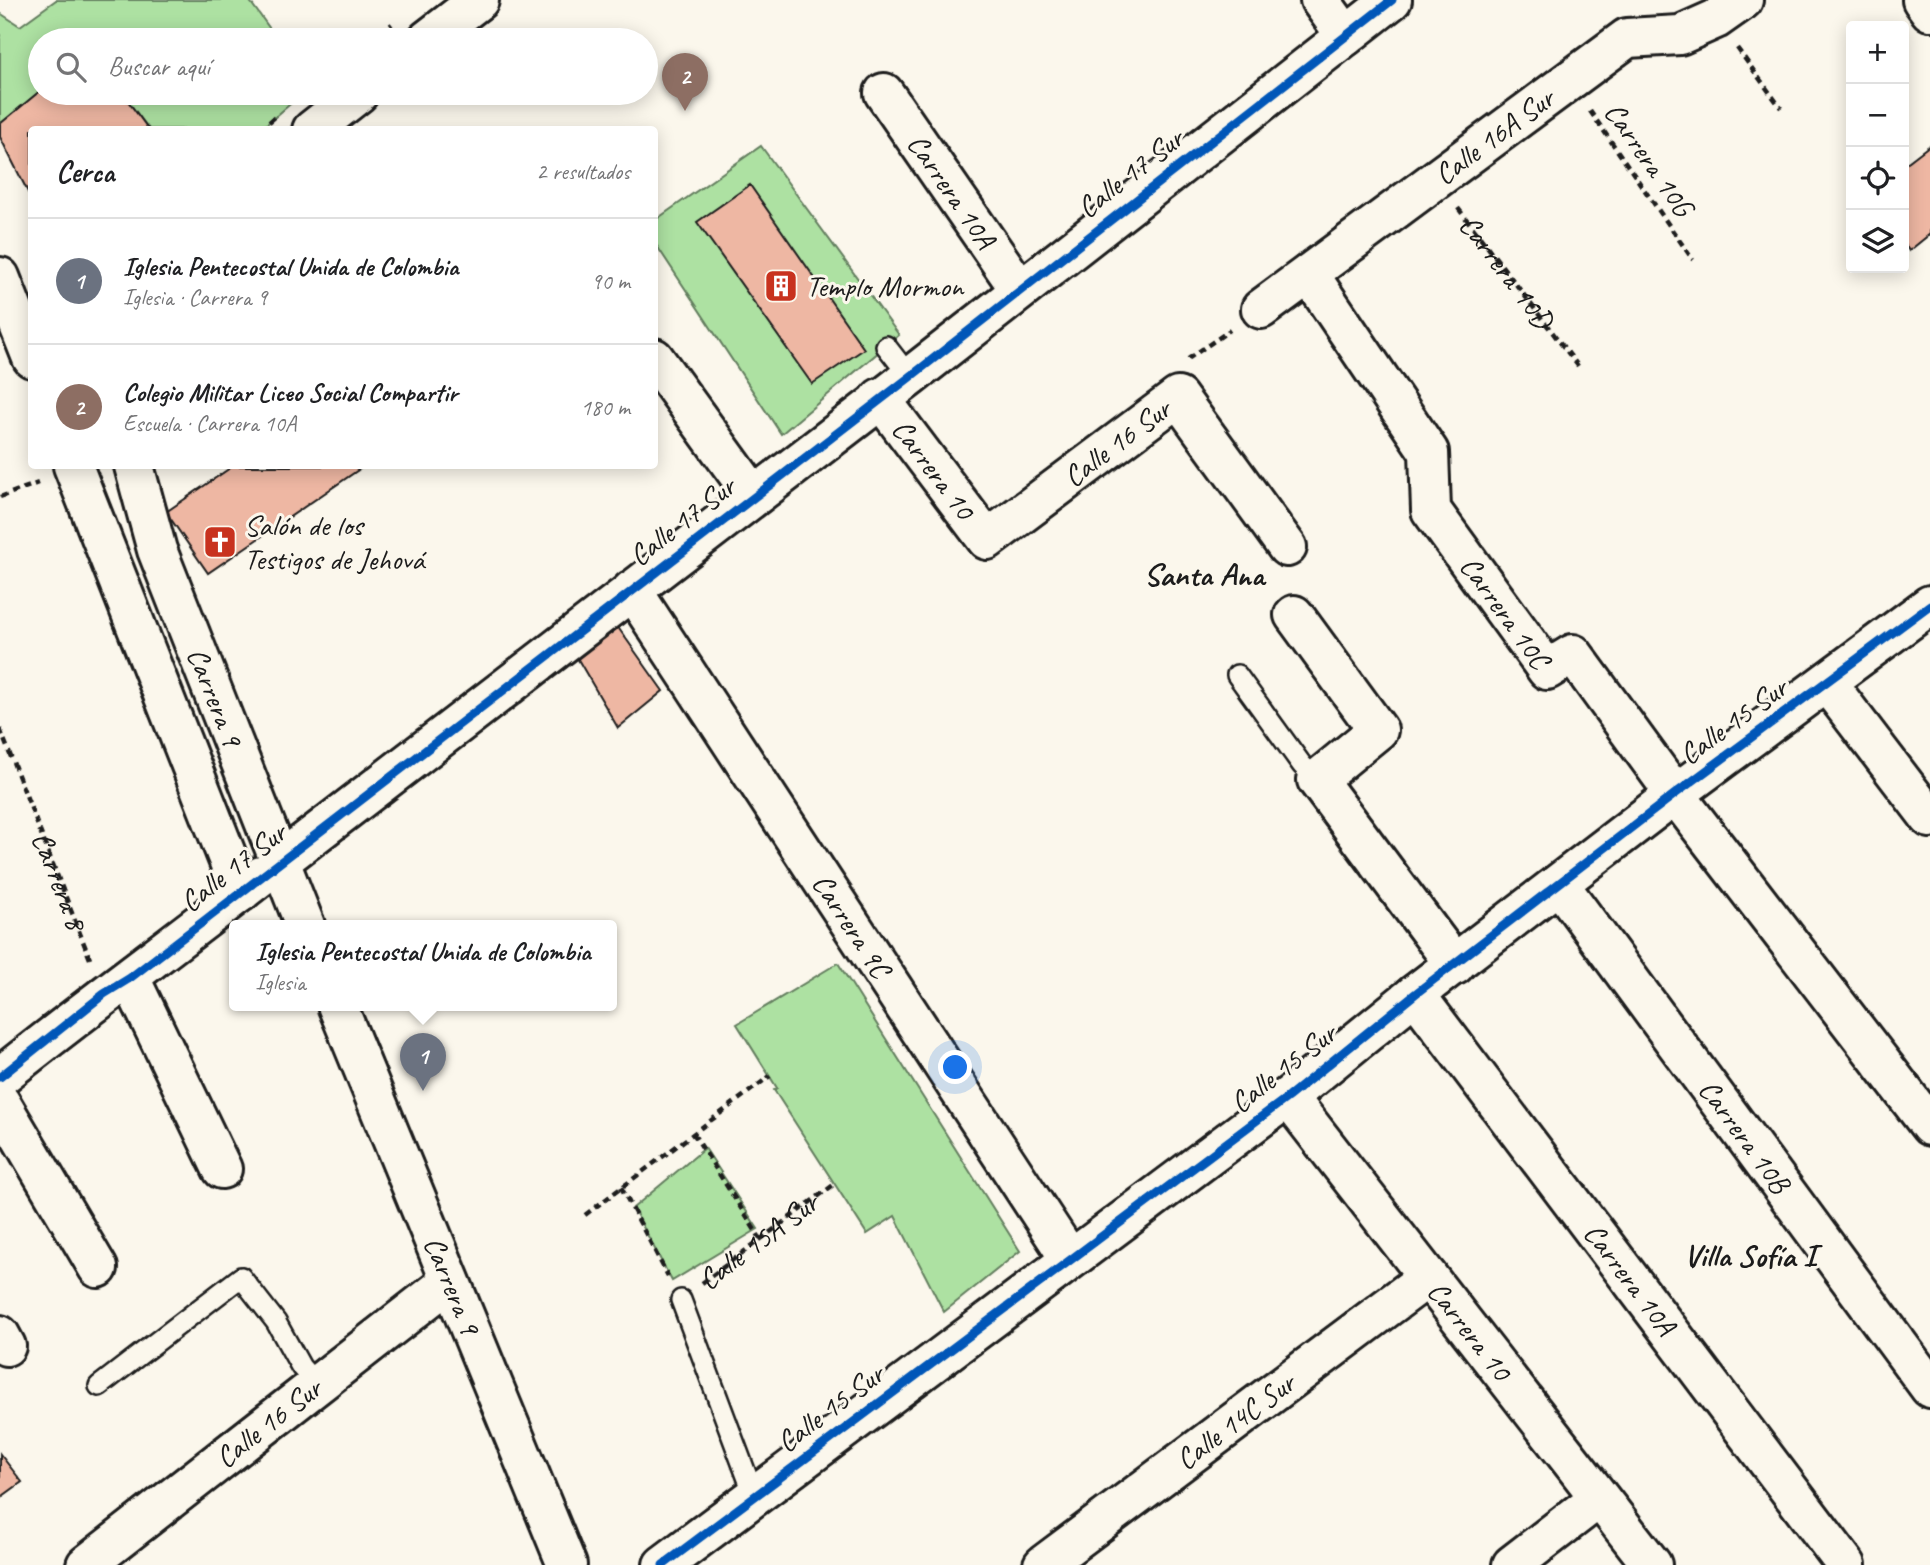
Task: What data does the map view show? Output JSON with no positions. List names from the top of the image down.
{
  "streets": {
    "street": [
      "Calle 16A Sur",
      "Calle 17 Sur",
      "Carrera 10A",
      "Calle 16 Sur",
      "Carrera 10",
      "Carrera 10C",
      "Carrera 9",
      "Calle 15 Sur",
      "Carrera 9C",
      "Carrera 10B",
      "Calle 14C Sur"
    ],
    "path": [
      "Carrera 10G",
      "Carrera 10D",
      "Carrera 8",
      "Calle 15A Sur"
    ]
  },
  "crossings": [
    ["Calle 16A Sur", "Carrera 10G"],
    ["Calle 16A Sur", "Carrera 10D"],
    ["Calle 16A Sur", "Calle 16 Sur"],
    ["Calle 16A Sur", "Carrera 10C"],
    ["Calle 17 Sur", "Carrera 10A"],
    ["Calle 17 Sur", "Carrera 10"],
    ["Calle 17 Sur", "Carrera 9"],
    ["Calle 17 Sur", "Carrera 8"],
    ["Calle 17 Sur", "Carrera 9C"],
    ["Carrera 10A", "Calle 15 Sur"],
    ["Calle 16 Sur", "Carrera 10"],
    ["Calle 16 Sur", "Carrera 9"],
    ["Carrera 10", "Calle 15 Sur"],
    ["Carrera 10", "Calle 14C Sur"],
    ["Carrera 10C", "Calle 15 Sur"],
    ["Calle 15 Sur", "Carrera 9C"],
    ["Calle 15 Sur", "Carrera 10B"]
  ],
  "districts": ["Santa Ana", "Villa Sofía I"],
  "places": {
    "building": ["Templo Mormon"],
    "church": ["Salón de los Testigos de Jehová"]
  },
  "page": {
    "map_buttons": ["+", "−"],
    "search": "Buscar aquí",
    "pins": ["2", "1"],
    "heading": ["Cerca", "2 resultados"],
    "list": [
      {
        "mark": "1",
        "name": "Iglesia Pentecostal Unida de Colombia",
        "note": "Iglesia · Carrera 9",
        "value": "90 m"
      },
      {
        "mark": "2",
        "name": "Colegio Militar Liceo Social Compartir",
        "note": "Escuela · Carrera 10A",
        "value": "180 m"
      }
    ],
    "popup": ["Iglesia Pentecostal Unida de Colombia", "Iglesia"]
  }
}
